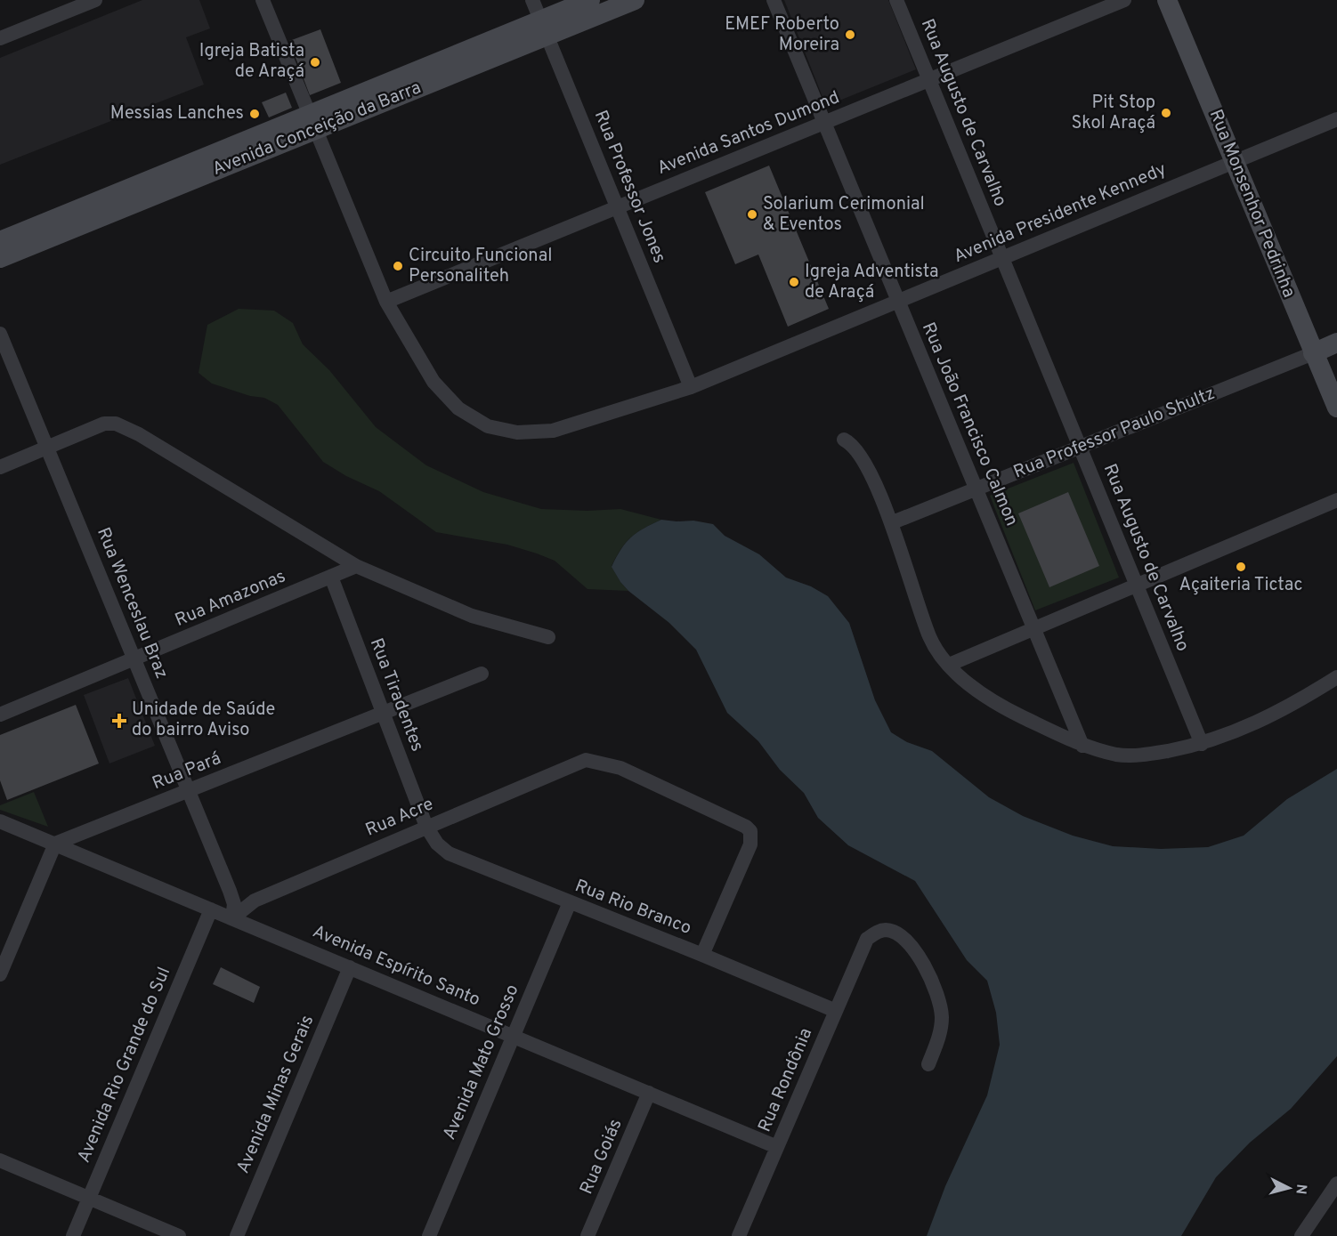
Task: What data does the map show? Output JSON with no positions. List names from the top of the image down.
{
  "streets": {
    "street": [
      "Rua Augusto de Carvalho",
      "Avenida Conceição da Barra",
      "Avenida Santos Dumond",
      "Rua Professor Jones",
      "Rua Monsenhor Pedrinha",
      "Avenida Presidente Kennedy",
      "Rua João Francisco Calmon",
      "Rua Professor Paulo Shultz",
      "Rua Amazonas",
      "Rua Wenceslau Braz",
      "Rua Tiradentes",
      "Rua Pará",
      "Rua Acre",
      "Rua Rio Branco",
      "Avenida Espírito Santo",
      "Avenida Mato Grosso",
      "Avenida Rio Grande do Sul",
      "Rua Rondônia",
      "Avenida Minas Gerais",
      "Rua Goiás"
    ]
  },
  "crossings": [
    ["Rua Augusto de Carvalho", "Avenida Santos Dumond"],
    ["Rua Augusto de Carvalho", "Avenida Presidente Kennedy"],
    ["Rua Augusto de Carvalho", "Rua Professor Paulo Shultz"],
    ["Avenida Conceição da Barra", "Rua Professor Jones"],
    ["Avenida Conceição da Barra", "Avenida Presidente Kennedy"],
    ["Avenida Santos Dumond", "Rua Professor Jones"],
    ["Avenida Santos Dumond", "Avenida Presidente Kennedy"],
    ["Avenida Santos Dumond", "Rua João Francisco Calmon"],
    ["Rua Professor Jones", "Avenida Presidente Kennedy"],
    ["Rua Monsenhor Pedrinha", "Avenida Presidente Kennedy"],
    ["Rua Monsenhor Pedrinha", "Rua Professor Paulo Shultz"],
    ["Avenida Presidente Kennedy", "Rua João Francisco Calmon"],
    ["Rua João Francisco Calmon", "Rua Professor Paulo Shultz"],
    ["Rua Amazonas", "Rua Wenceslau Braz"],
    ["Rua Amazonas", "Rua Tiradentes"],
    ["Rua Wenceslau Braz", "Rua Pará"],
    ["Rua Wenceslau Braz", "Rua Acre"],
    ["Rua Wenceslau Braz", "Avenida Espírito Santo"],
    ["Rua Tiradentes", "Rua Pará"],
    ["Rua Tiradentes", "Rua Acre"],
    ["Rua Tiradentes", "Rua Rio Branco"],
    ["Rua Pará", "Avenida Espírito Santo"],
    ["Rua Acre", "Rua Rio Branco"],
    ["Rua Acre", "Avenida Espírito Santo"],
    ["Rua Rio Branco", "Avenida Mato Grosso"],
    ["Rua Rio Branco", "Rua Rondônia"],
    ["Avenida Espírito Santo", "Avenida Mato Grosso"],
    ["Avenida Espírito Santo", "Avenida Rio Grande do Sul"],
    ["Avenida Espírito Santo", "Rua Rondônia"],
    ["Avenida Espírito Santo", "Avenida Minas Gerais"],
    ["Avenida Espírito Santo", "Rua Goiás"]
  ],
  "places": {
    "other": [
      "EMEF Roberto Moreira",
      "Igreja Batista de Araçá",
      "Pit Stop Skol Araçá",
      "Messias Lanches",
      "Solarium Cerimonial & Eventos",
      "Circuito Funcional Personaliteh",
      "Igreja Adventista de Araçá",
      "Açaiteria Tictac"
    ],
    "health": ["Unidade de Saúde do bairro Aviso"]
  },
  "north": "right"
}
